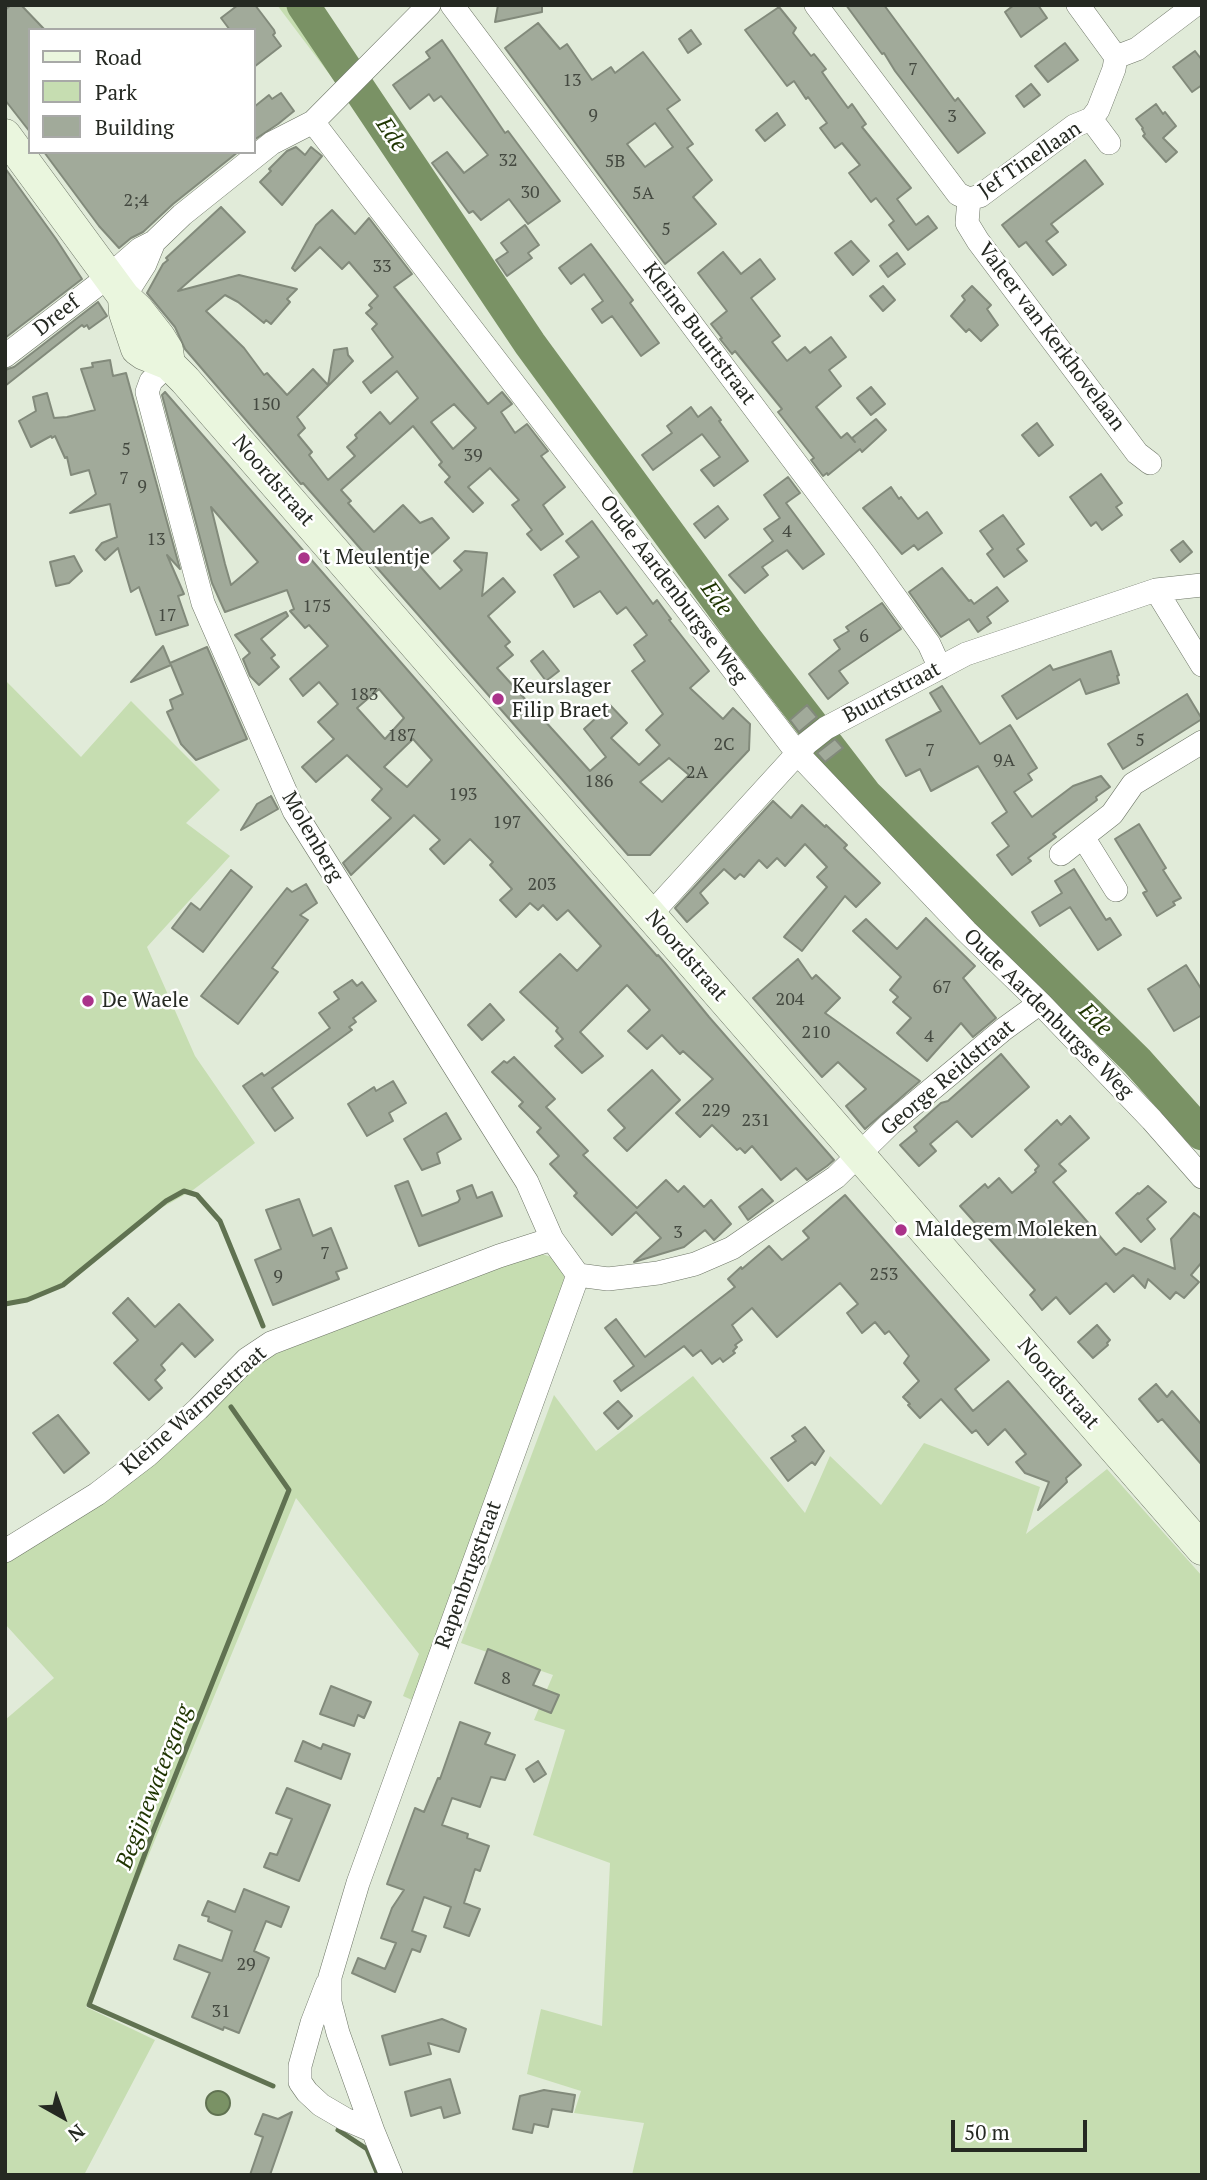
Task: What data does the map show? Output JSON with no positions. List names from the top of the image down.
{
  "streets": {
    "street": [
      "Jef Tinellaan",
      "Dreef",
      "Kleine Buurtstraat",
      "Valeer van Kerkhovelaan",
      "Noordstraat",
      "Oude Aardenburgse Weg",
      "Buurtstraat",
      "Molenberg",
      "George Reidstraat",
      "Kleine Warmestraat",
      "Rapenbrugstraat"
    ]
  },
  "crossings": [
    ["Jef Tinellaan", "Valeer van Kerkhovelaan"],
    ["Dreef", "Noordstraat"],
    ["Kleine Buurtstraat", "Buurtstraat"],
    ["Noordstraat", "Buurtstraat"],
    ["Noordstraat", "Molenberg"],
    ["Noordstraat", "George Reidstraat"],
    ["Oude Aardenburgse Weg", "Buurtstraat"],
    ["Oude Aardenburgse Weg", "George Reidstraat"],
    ["Molenberg", "Kleine Warmestraat"],
    ["Molenberg", "Rapenbrugstraat"]
  ],
  "water": ["Ede", "Begijnewatergang"],
  "places": [
    "'t Meulentje",
    "Keurslager Filip Braet",
    "De Waele",
    "Maldegem Moleken"
  ],
  "house_numbers": [
    "7",
    "13",
    "9",
    "3",
    "32",
    "5B",
    "30",
    "5A",
    "2;4",
    "5",
    "33",
    "150",
    "5",
    "39",
    "7",
    "9",
    "4",
    "13",
    "175",
    "17",
    "6",
    "183",
    "187",
    "5",
    "2C",
    "7",
    "9A",
    "2A",
    "186",
    "193",
    "197",
    "203",
    "67",
    "204",
    "210",
    "4",
    "229",
    "231",
    "3",
    "7",
    "253",
    "9",
    "8",
    "29",
    "31"
  ],
  "legend": ["Road", "Park", "Building"],
  "scale_bar": "50 m",
  "north": "bottom right"
}
